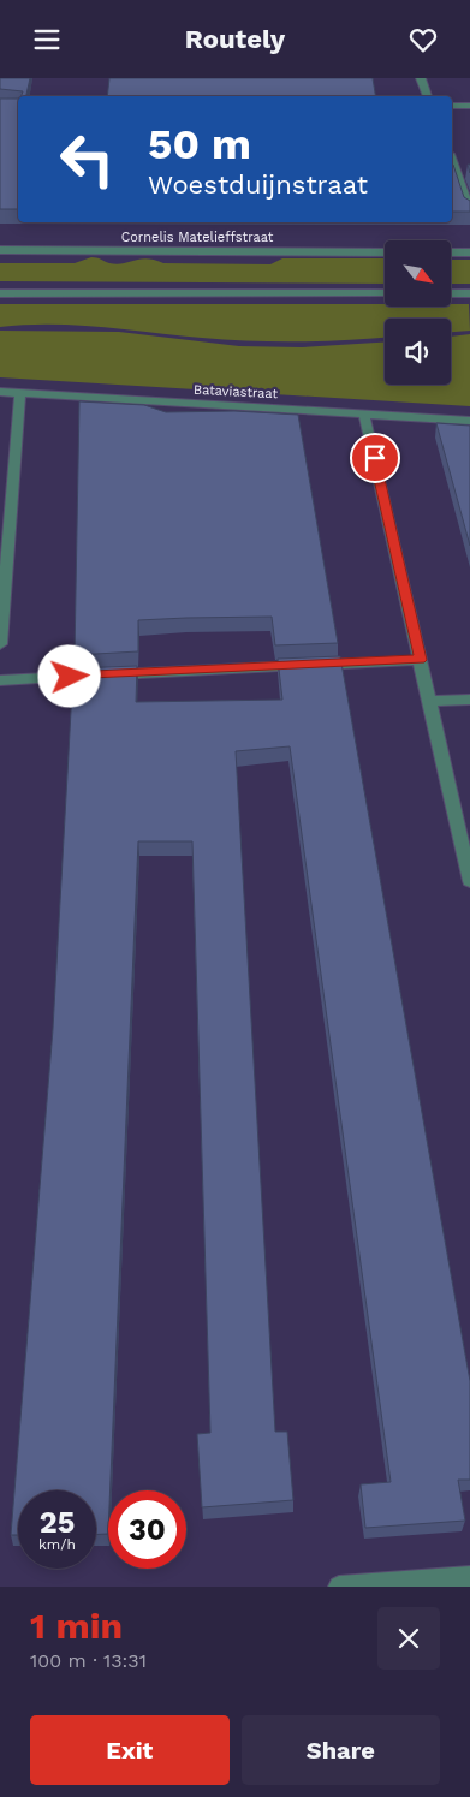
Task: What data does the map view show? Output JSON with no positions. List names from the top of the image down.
{
  "streets": {
    "street": ["Cornelis Matelieffstraat", "Bataviastraat"]
  },
  "north": "bottom right",
  "page": {
    "header": "Routely",
    "turn": ["50 m", "Woestduijnstraat"],
    "speed": "25 km/h",
    "limit": "30",
    "heading": ["1 min", "100 m · 13:31"],
    "buttons": ["Exit", "Share"]
  }
}
